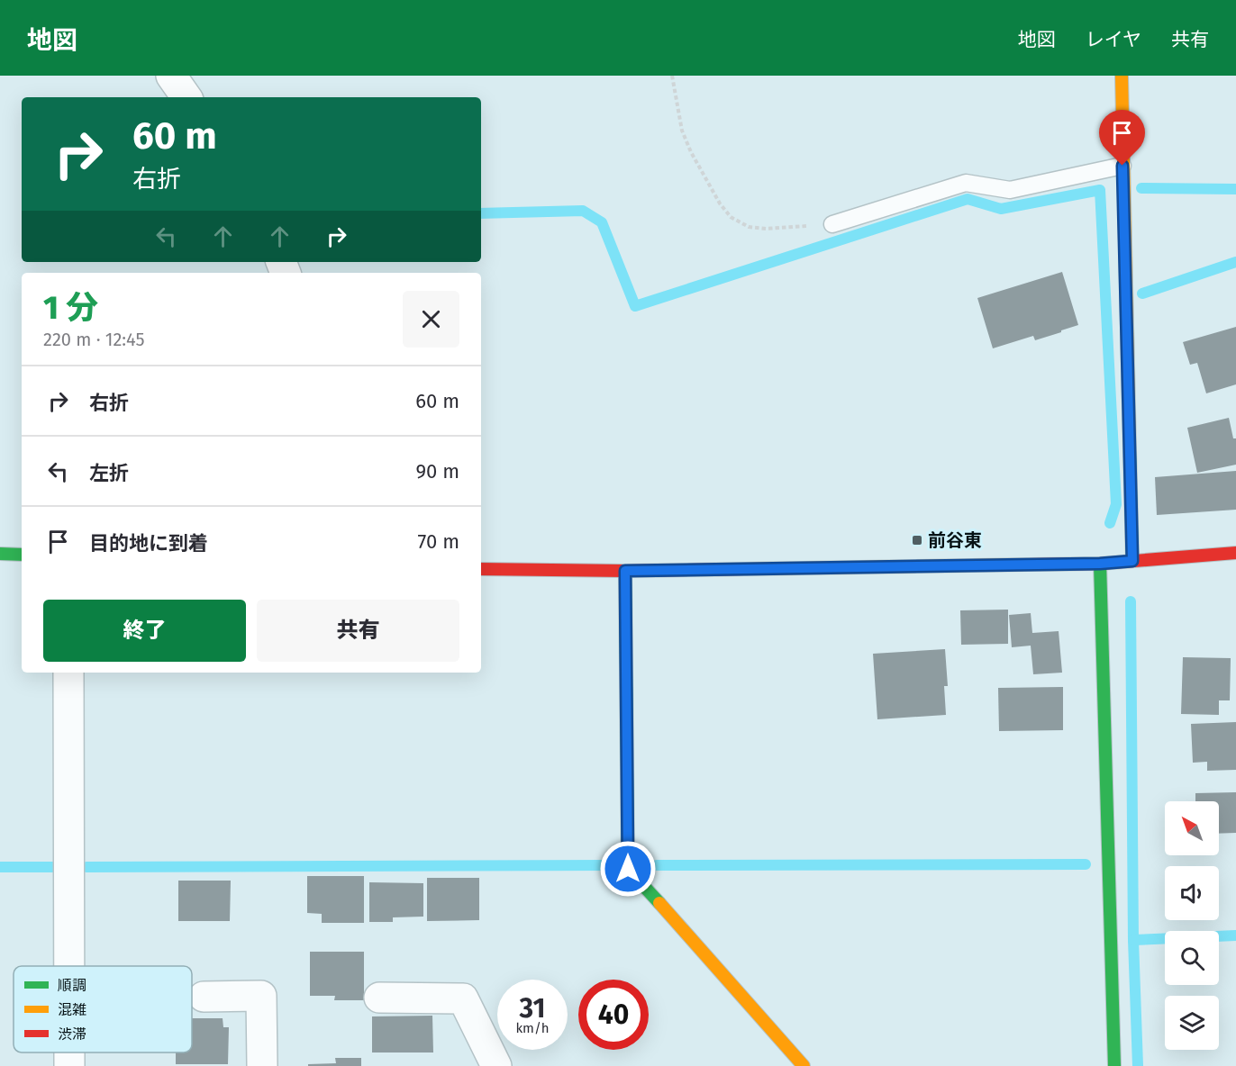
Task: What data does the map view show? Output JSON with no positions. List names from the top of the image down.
{
  "places": {
    "transit": ["前谷東"]
  },
  "legend": ["順調", "混雑", "渋滞"],
  "north": "top left",
  "page": {
    "header": "地図",
    "nav": ["地図", "レイヤ", "共有"],
    "turn": ["60 m", "右折"],
    "heading": ["1 分", "220 m · 12:45"],
    "list": [
      {
        "name": "右折",
        "value": "60 m"
      },
      {
        "name": "左折",
        "value": "90 m"
      },
      {
        "name": "目的地に到着",
        "value": "70 m"
      }
    ],
    "buttons": ["終了", "共有"],
    "speed": "31 km/h",
    "limit": "40"
  }
}
